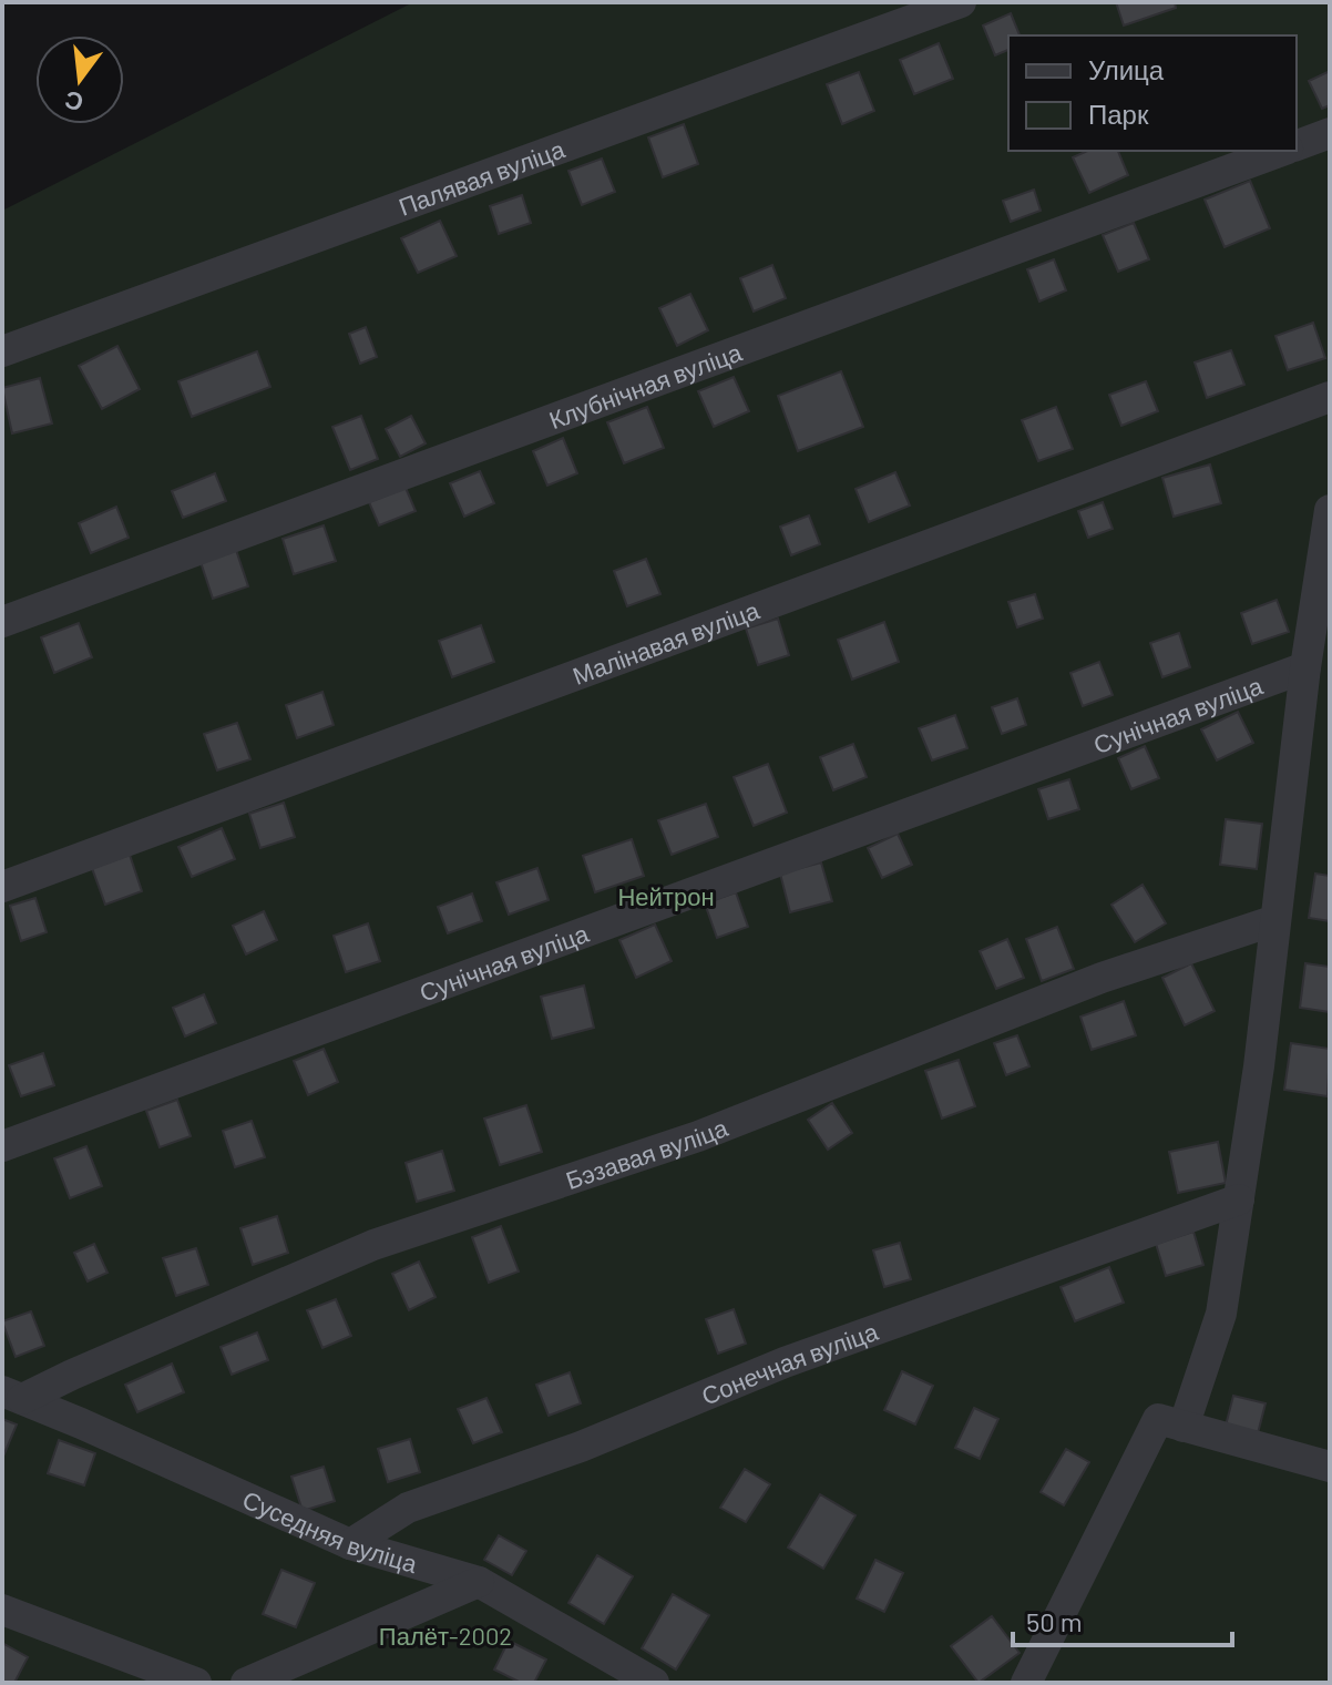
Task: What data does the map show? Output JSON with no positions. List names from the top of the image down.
{
  "streets": {
    "street": [
      "Палявая вуліца",
      "Клубнічная вуліца",
      "Малінавая вуліца",
      "Сунічная вуліца",
      "Бэзавая вуліца",
      "Сонечная вуліца",
      "Суседняя вуліца"
    ]
  },
  "crossings": [
    ["Бэзавая вуліца", "Суседняя вуліца"],
    ["Сонечная вуліца", "Суседняя вуліца"]
  ],
  "parks": ["Нейтрон", "Палёт-2002"],
  "legend": ["Улица", "Парк"],
  "scale_bar": "50 m",
  "north": "bottom"
}
